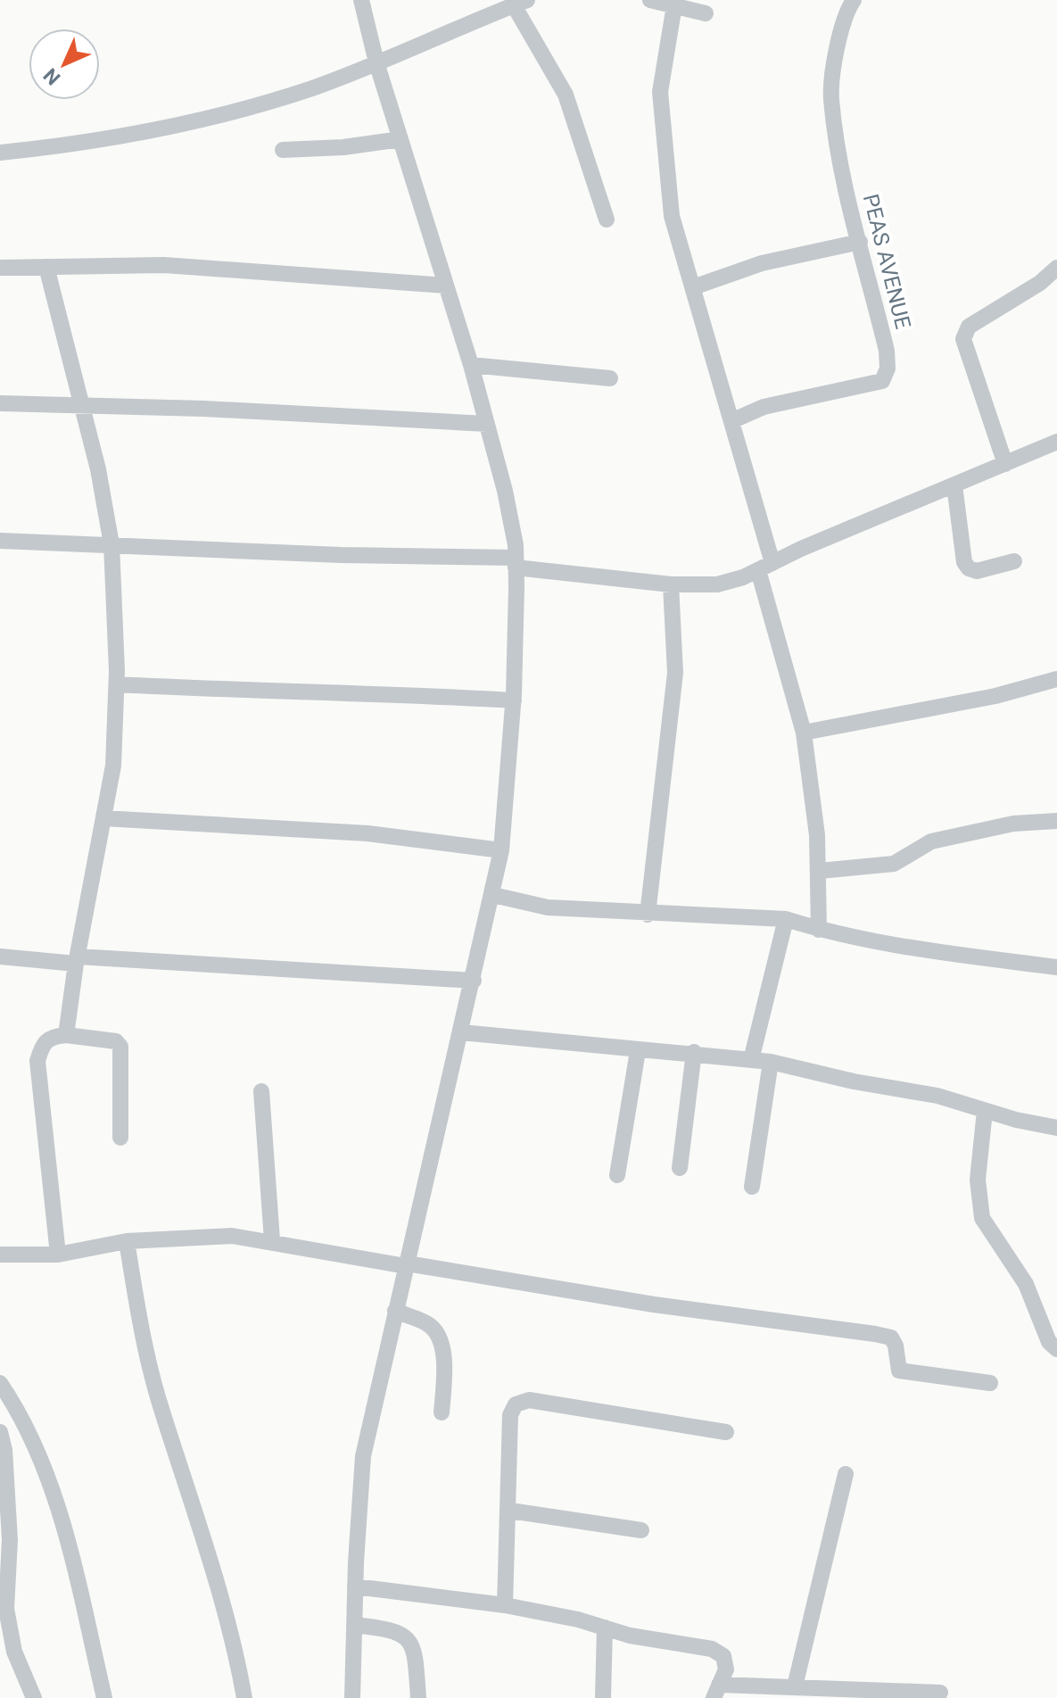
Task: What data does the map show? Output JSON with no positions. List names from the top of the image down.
{
  "streets": {
    "street": ["PEAS AVENUE"]
  },
  "north": "bottom left"
}
